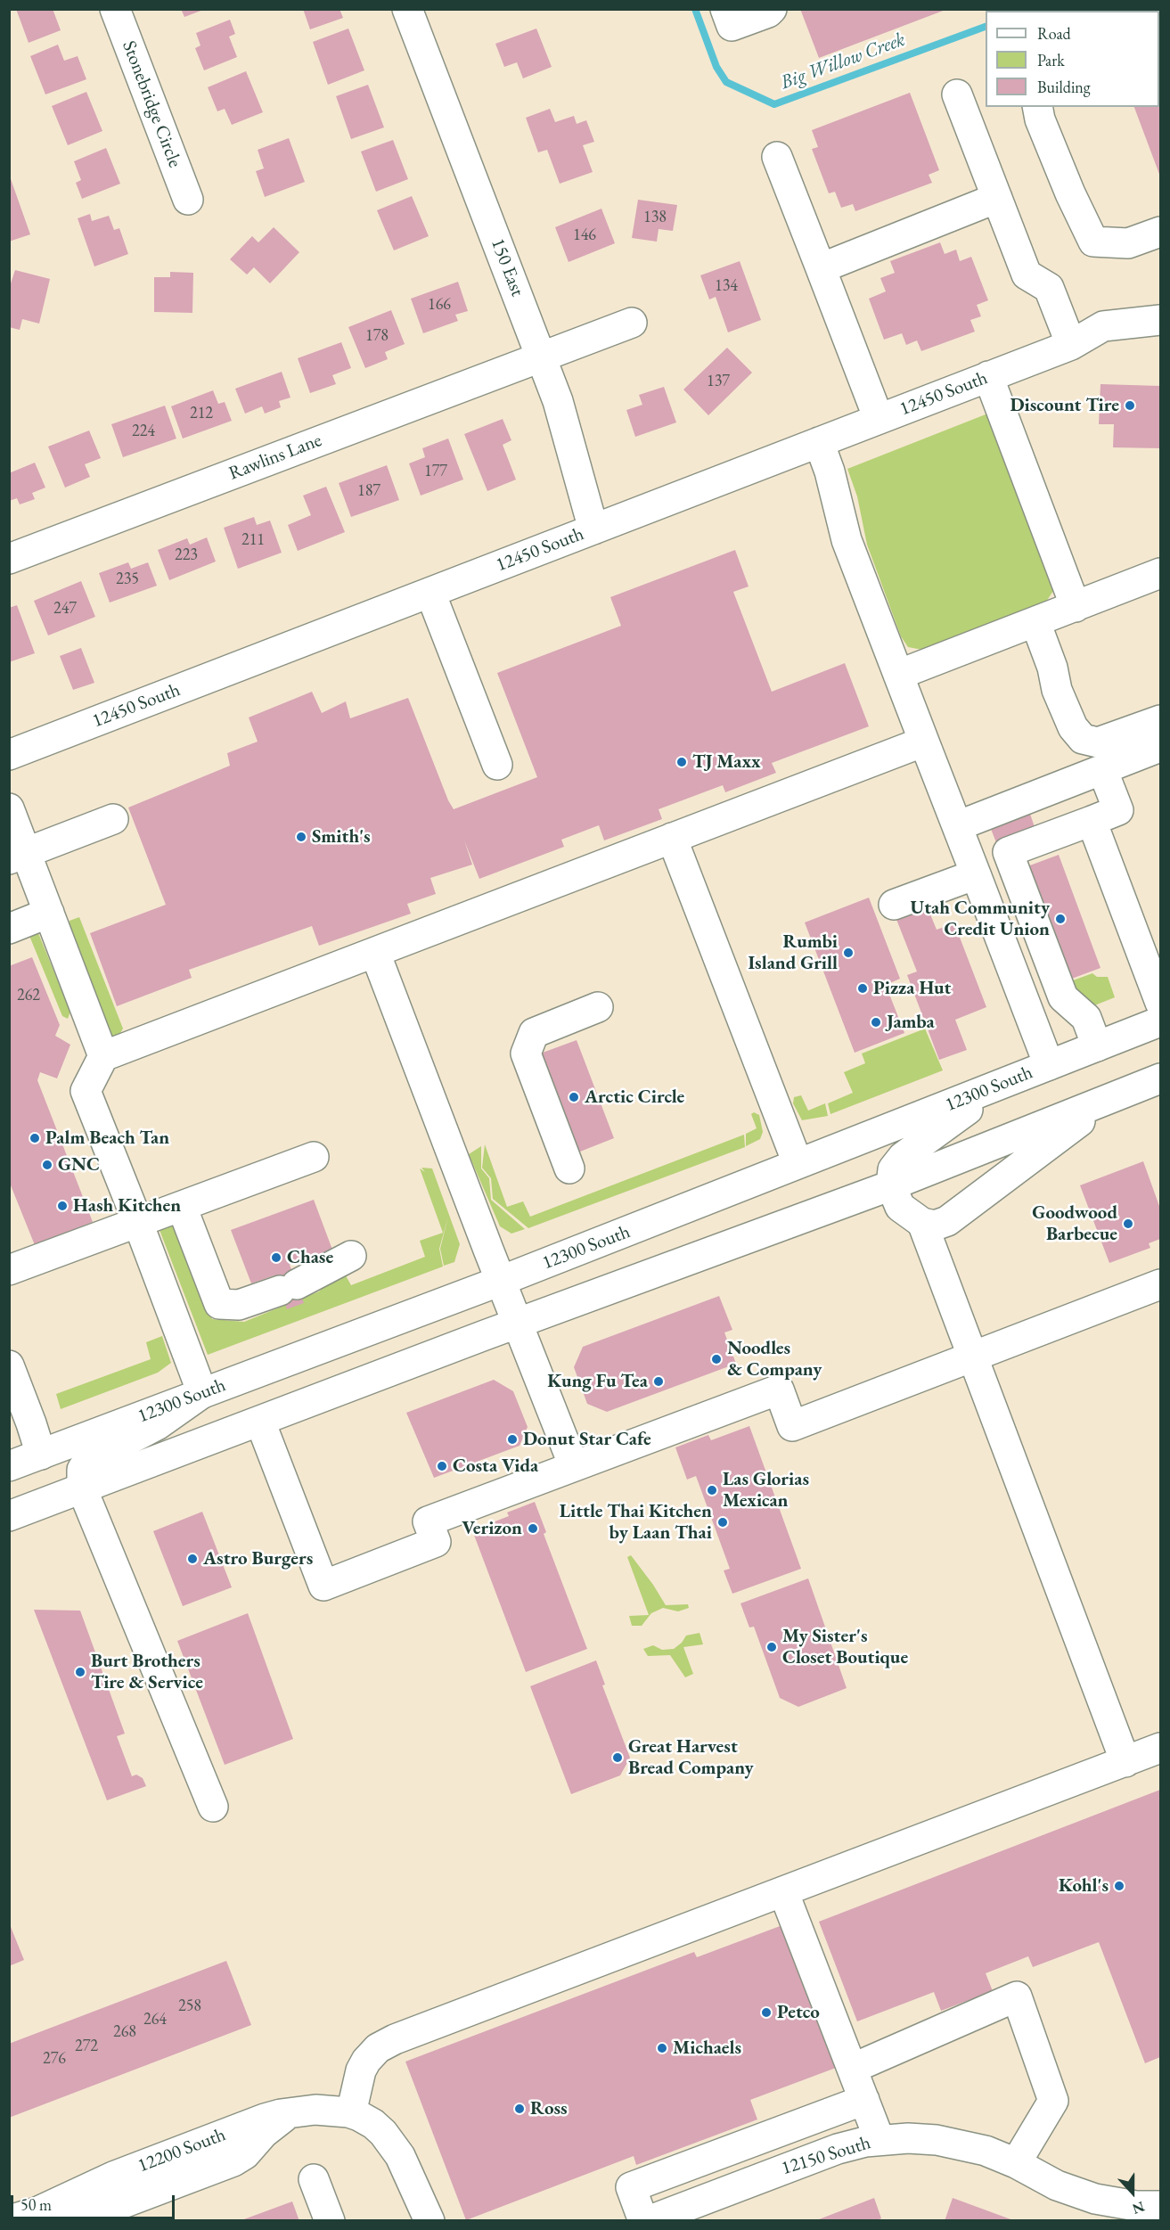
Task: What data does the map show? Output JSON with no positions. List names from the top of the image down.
{
  "streets": {
    "street": [
      "Stonebridge Circle",
      "150 East",
      "12450 South",
      "Rawlins Lane",
      "12300 South",
      "12200 South",
      "12150 South"
    ]
  },
  "crossings": [
    ["150 East", "12450 South"],
    ["150 East", "Rawlins Lane"]
  ],
  "water": ["Big Willow Creek"],
  "places": [
    "Discount Tire",
    "TJ Maxx",
    "Smith's",
    "Utah Community Credit Union",
    "Rumbi Island Grill",
    "Pizza Hut",
    "Jamba",
    "Arctic Circle",
    "Palm Beach Tan",
    "GNC",
    "Hash Kitchen",
    "Goodwood Barbecue",
    "Chase",
    "Noodles & Company",
    "Kung Fu Tea",
    "Donut Star Cafe",
    "Costa Vida",
    "Las Glorias Mexican",
    "Little Thai Kitchen by Laan Thai",
    "Verizon",
    "Astro Burgers",
    "My Sister's Closet Boutique",
    "Burt Brothers Tire & Service",
    "Great Harvest Bread Company",
    "Kohl's",
    "Petco",
    "Michaels",
    "Ross"
  ],
  "house_numbers": [
    "138",
    "146",
    "134",
    "166",
    "178",
    "137",
    "212",
    "224",
    "177",
    "187",
    "211",
    "223",
    "235",
    "247",
    "262",
    "258",
    "264",
    "268",
    "272",
    "276"
  ],
  "legend": ["Road", "Park", "Building"],
  "scale_bar": "50 m",
  "north": "bottom"
}
